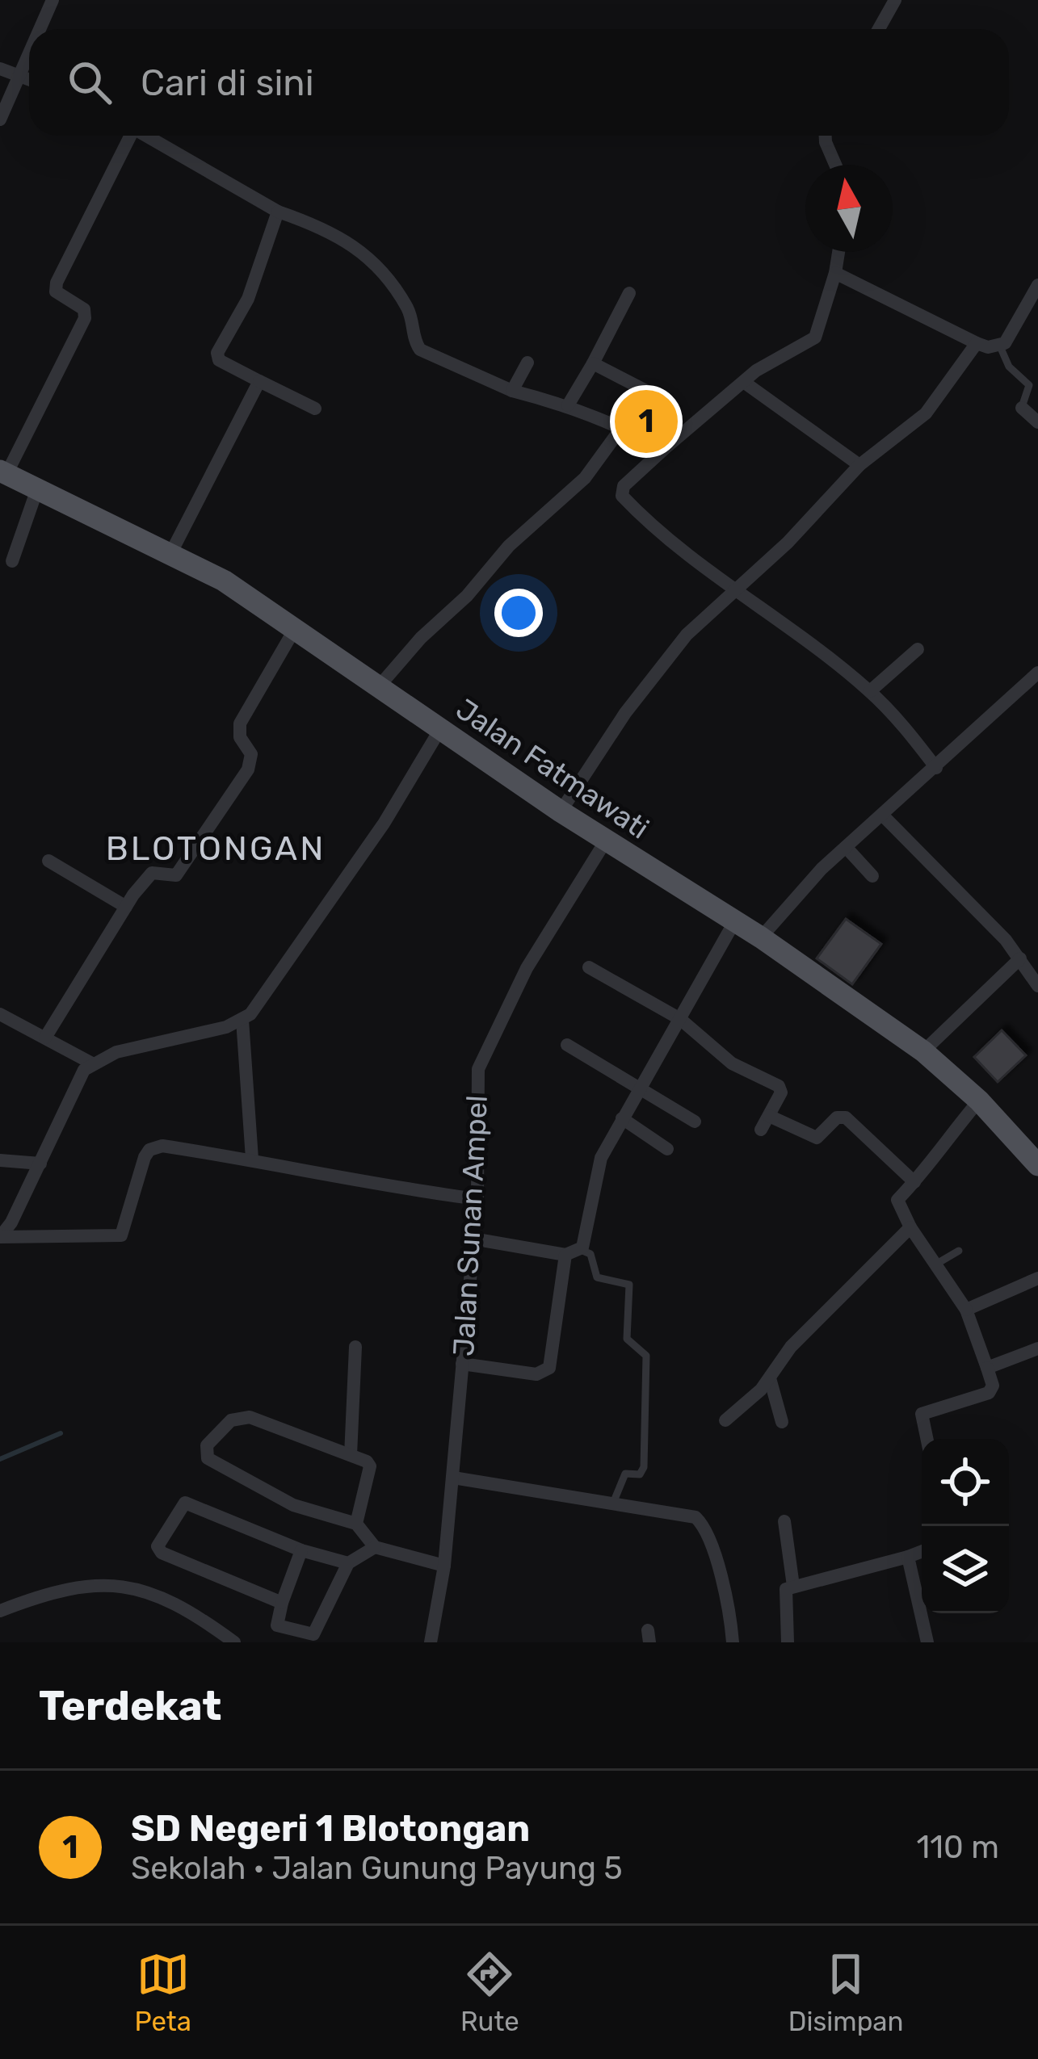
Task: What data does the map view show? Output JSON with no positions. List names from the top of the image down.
{
  "streets": {
    "main road": ["Jalan Fatmawati"],
    "street": ["Jalan Sunan Ampel"]
  },
  "crossings": [
    ["Jalan Fatmawati", "Jalan Sunan Ampel"]
  ],
  "districts": ["BLOTONGAN"],
  "north": "top",
  "page": {
    "search": "Cari di sini",
    "pins": "1",
    "heading": "Terdekat",
    "list": [
      {
        "mark": "1",
        "name": "SD Negeri 1 Blotongan",
        "note": "Sekolah · Jalan Gunung Payung 5",
        "value": "110 m"
      }
    ],
    "nav": ["Peta", "Rute", "Disimpan"]
  }
}
